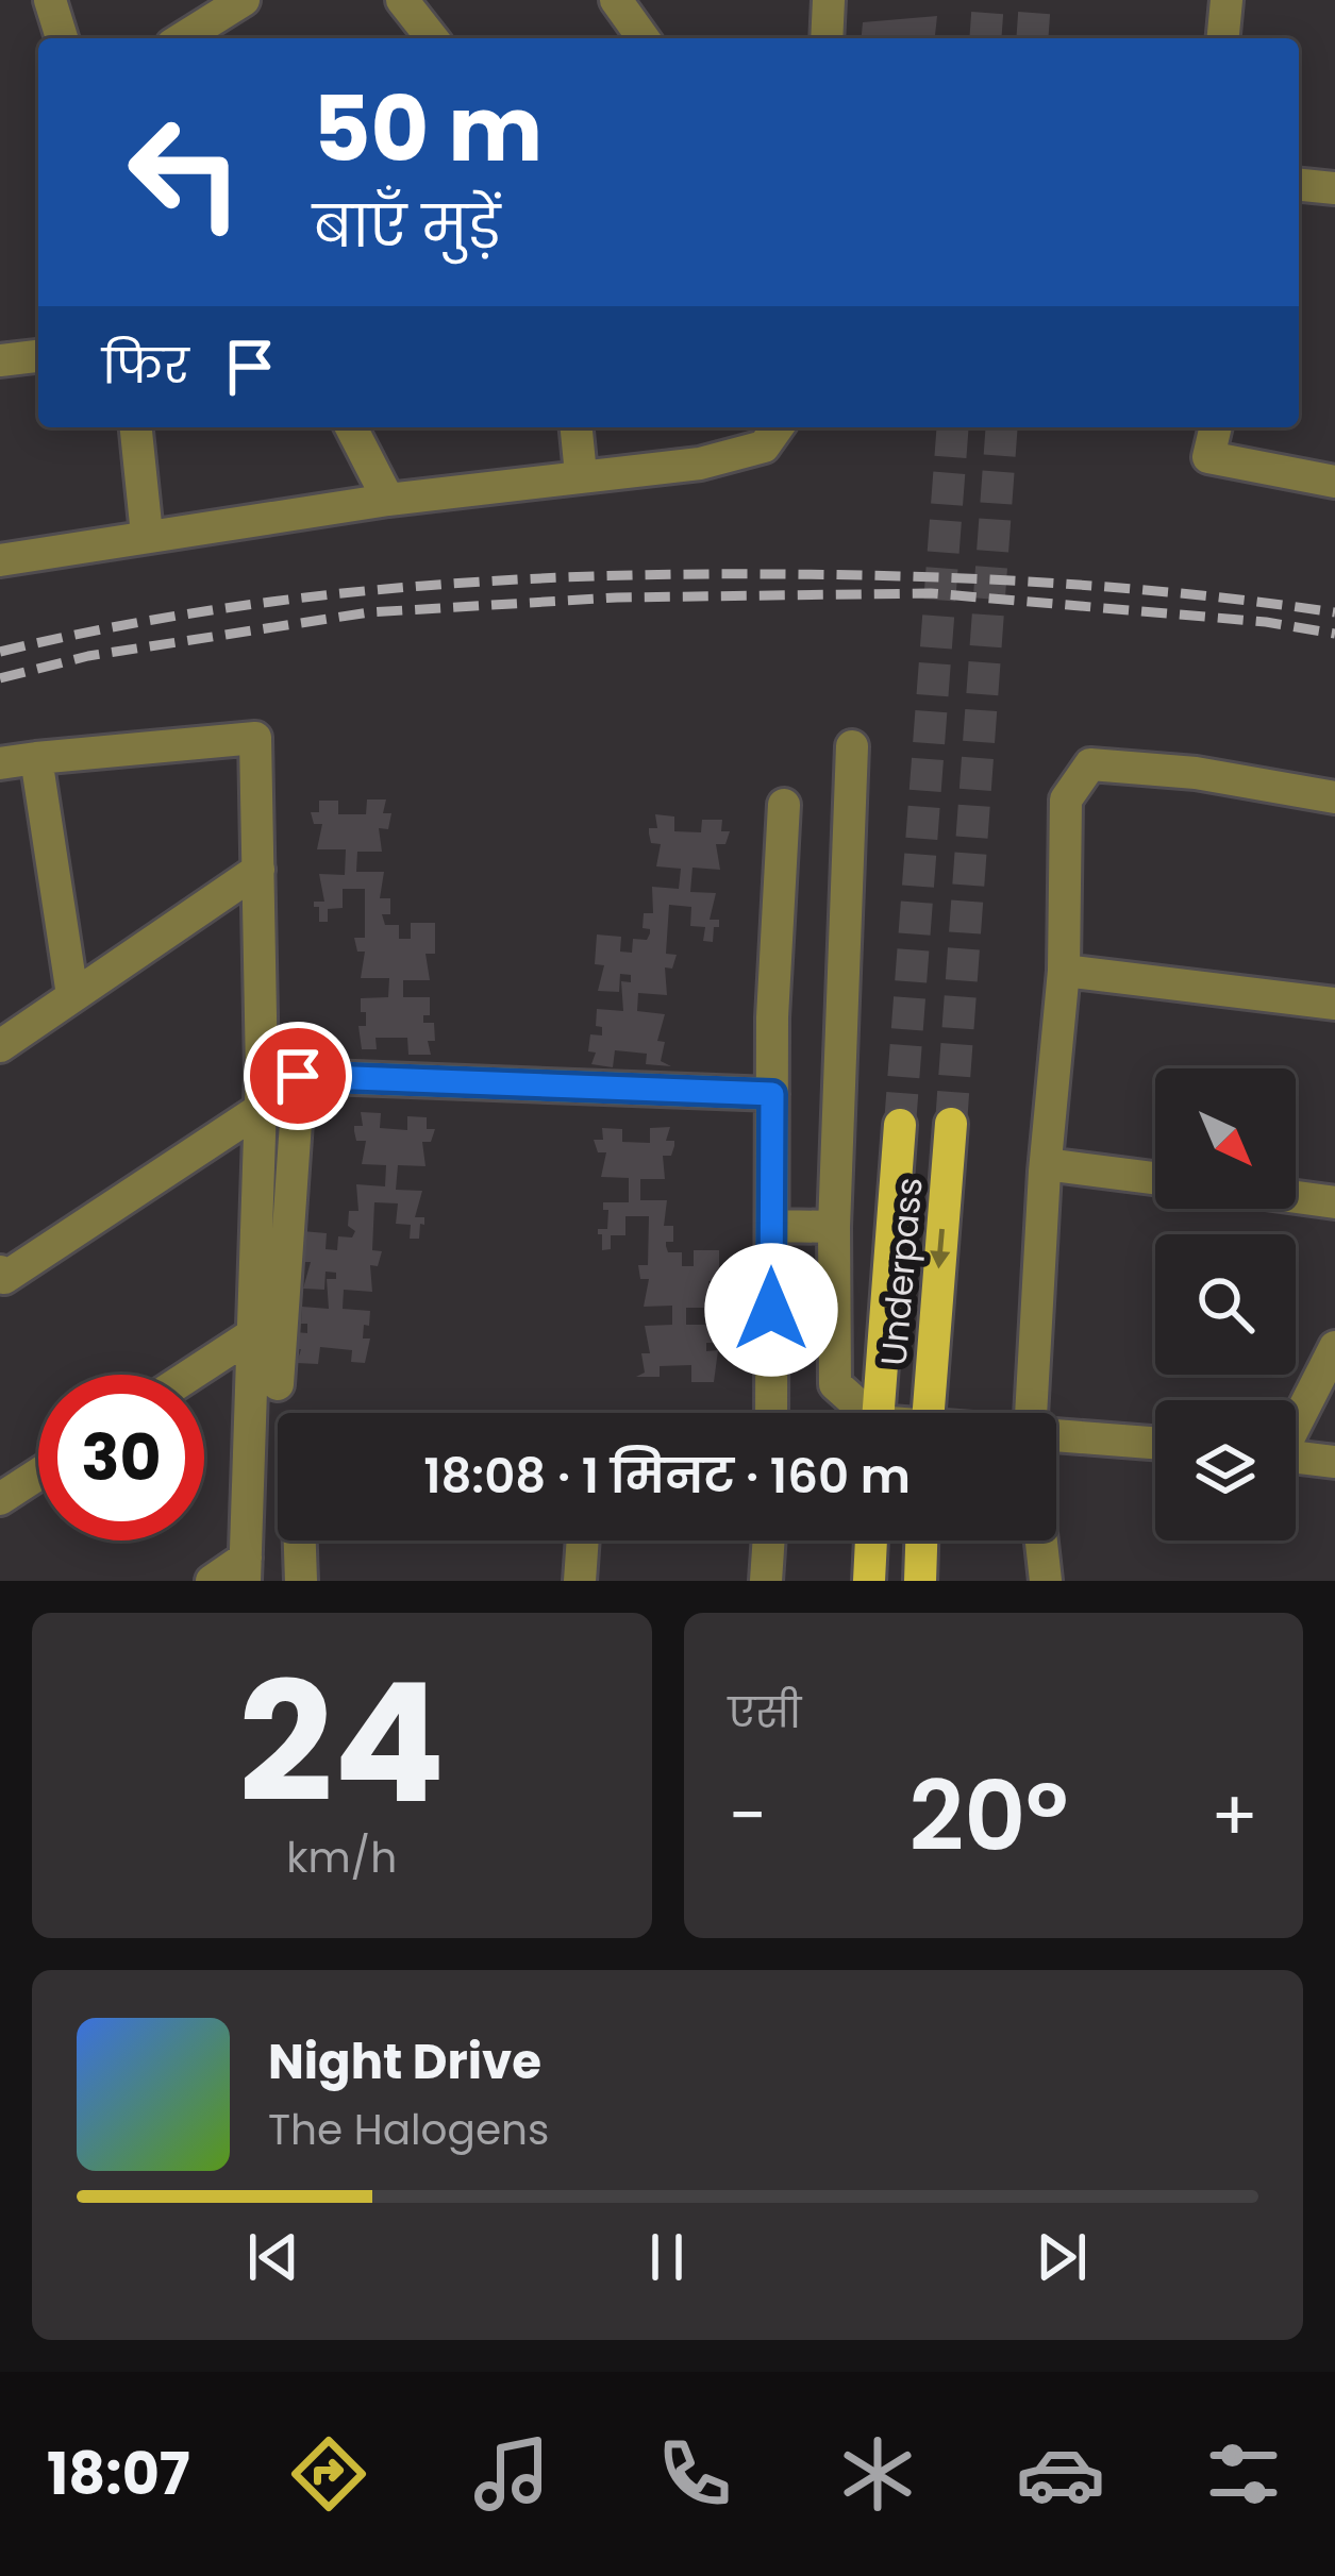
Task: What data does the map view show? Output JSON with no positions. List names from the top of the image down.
{
  "streets": {
    "main road": ["Underpass"]
  },
  "north": "bottom right",
  "page": {
    "turn": ["50 m", "बाएँ मुड़ें"],
    "then": "फिर",
    "limit": "30",
    "trip": "18:08 · 1 मिनट · 160 m",
    "tile": [
      ["24", "km/h"],
      "एसी"
    ],
    "heat": ["−", "20°", "+"],
    "song": ["Night Drive", "The Halogens"],
    "tabs": "18:07"
  }
}
